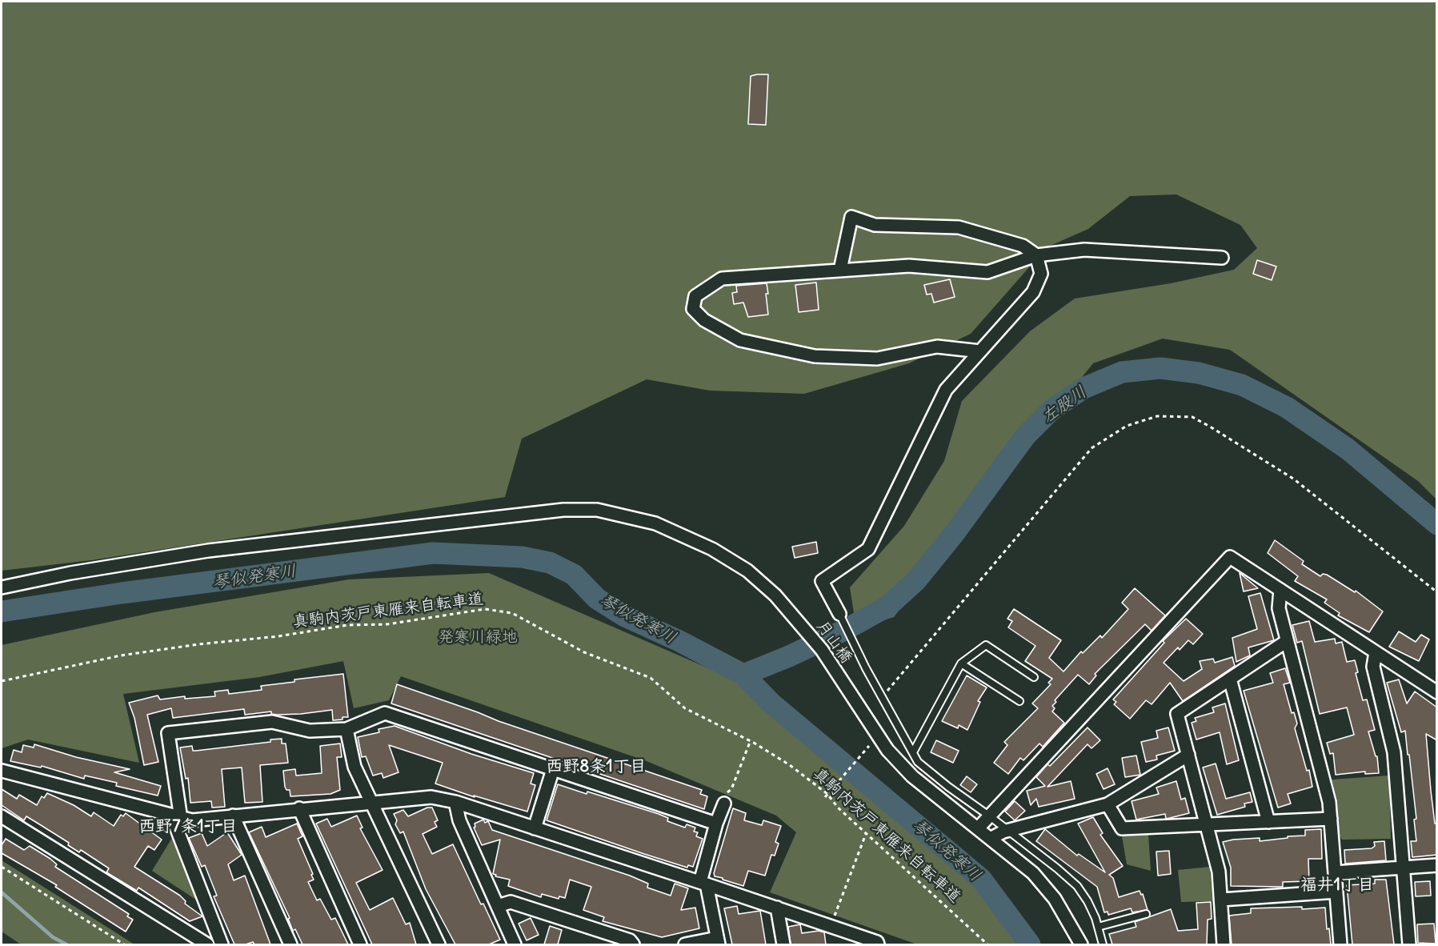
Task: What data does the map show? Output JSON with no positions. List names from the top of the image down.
{
  "streets": {
    "street": ["月山橋"],
    "path": ["真駒内茨戸東雁来自転車道"]
  },
  "districts": ["西野8条1丁目", "西野7条1丁目", "福井1丁目"],
  "water": ["左股川", "琴似発寒川"],
  "parks": ["発寒川緑地"]
}
